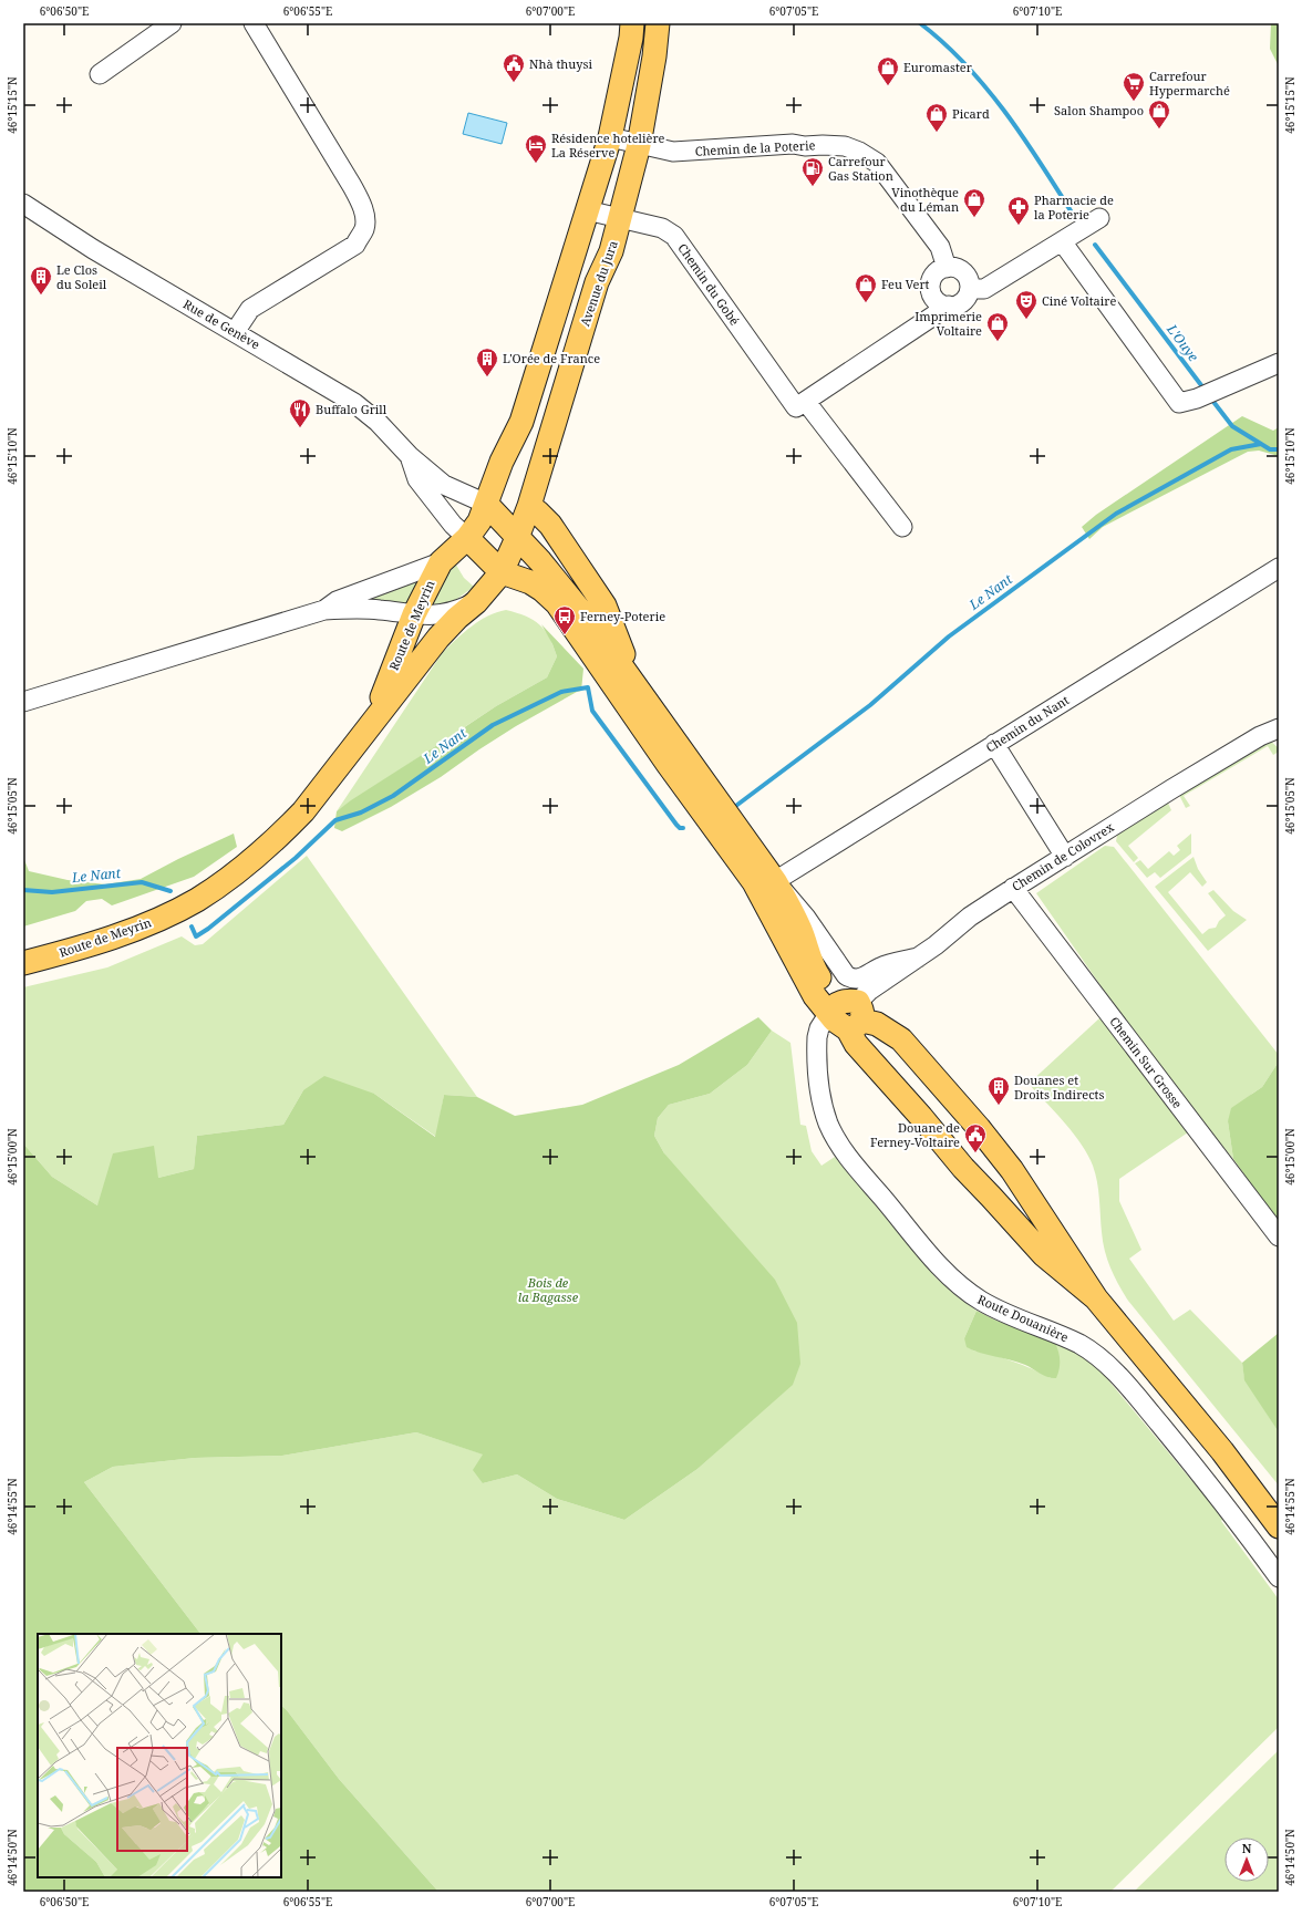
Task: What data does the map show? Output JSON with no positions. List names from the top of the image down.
{
  "streets": {
    "main road": ["Avenue du Jura", "Route de Meyrin"],
    "street": [
      "Chemin de la Poterie",
      "Chemin du Gobé",
      "Rue de Genève",
      "Chemin du Nant",
      "Chemin de Colovrex",
      "Chemin Sur Grosse",
      "Route Douanière"
    ]
  },
  "crossings": [
    ["Chemin de la Poterie", "Avenue du Jura"],
    ["Avenue du Jura", "Chemin du Gobé"],
    ["Avenue du Jura", "Route de Meyrin"],
    ["Rue de Genève", "Route de Meyrin"],
    ["Chemin de Colovrex", "Chemin Sur Grosse"],
    ["Chemin de Colovrex", "Route Douanière"]
  ],
  "water": ["L'Ouye", "Le Nant"],
  "parks": ["Bois de la Bagasse"],
  "places": {
    "public building": ["Nhà thuysi", "Douane de Ferney-Voltaire"],
    "shop": [
      "Euromaster",
      "Salon Shampoo",
      "Picard",
      "Vinothèque du Léman",
      "Feu Vert",
      "Imprimerie Voltaire"
    ],
    "supermarket": ["Carrefour Hypermarché"],
    "hotel": ["Résidence hotelière La Réserve"],
    "fuel station": ["Carrefour Gas Station"],
    "pharmacy": ["Pharmacie de la Poterie"],
    "building": ["Le Clos du Soleil", "L'Orée de France", "Douanes et Droits Indirects"],
    "theatre": ["Ciné Voltaire"],
    "restaurant": ["Buffalo Grill"],
    "bus stop": ["Ferney-Poterie"]
  },
  "north": "top",
  "coordinates": [
    "6°06'50\"E",
    "6°06'55\"E",
    "6°07'00\"E",
    "6°07'05\"E",
    "6°07'10\"E",
    "46°15'15\"N",
    "46°15'10\"N",
    "46°15'05\"N",
    "46°15'00\"N",
    "46°14'55\"N",
    "46°14'50\"N"
  ]
}
